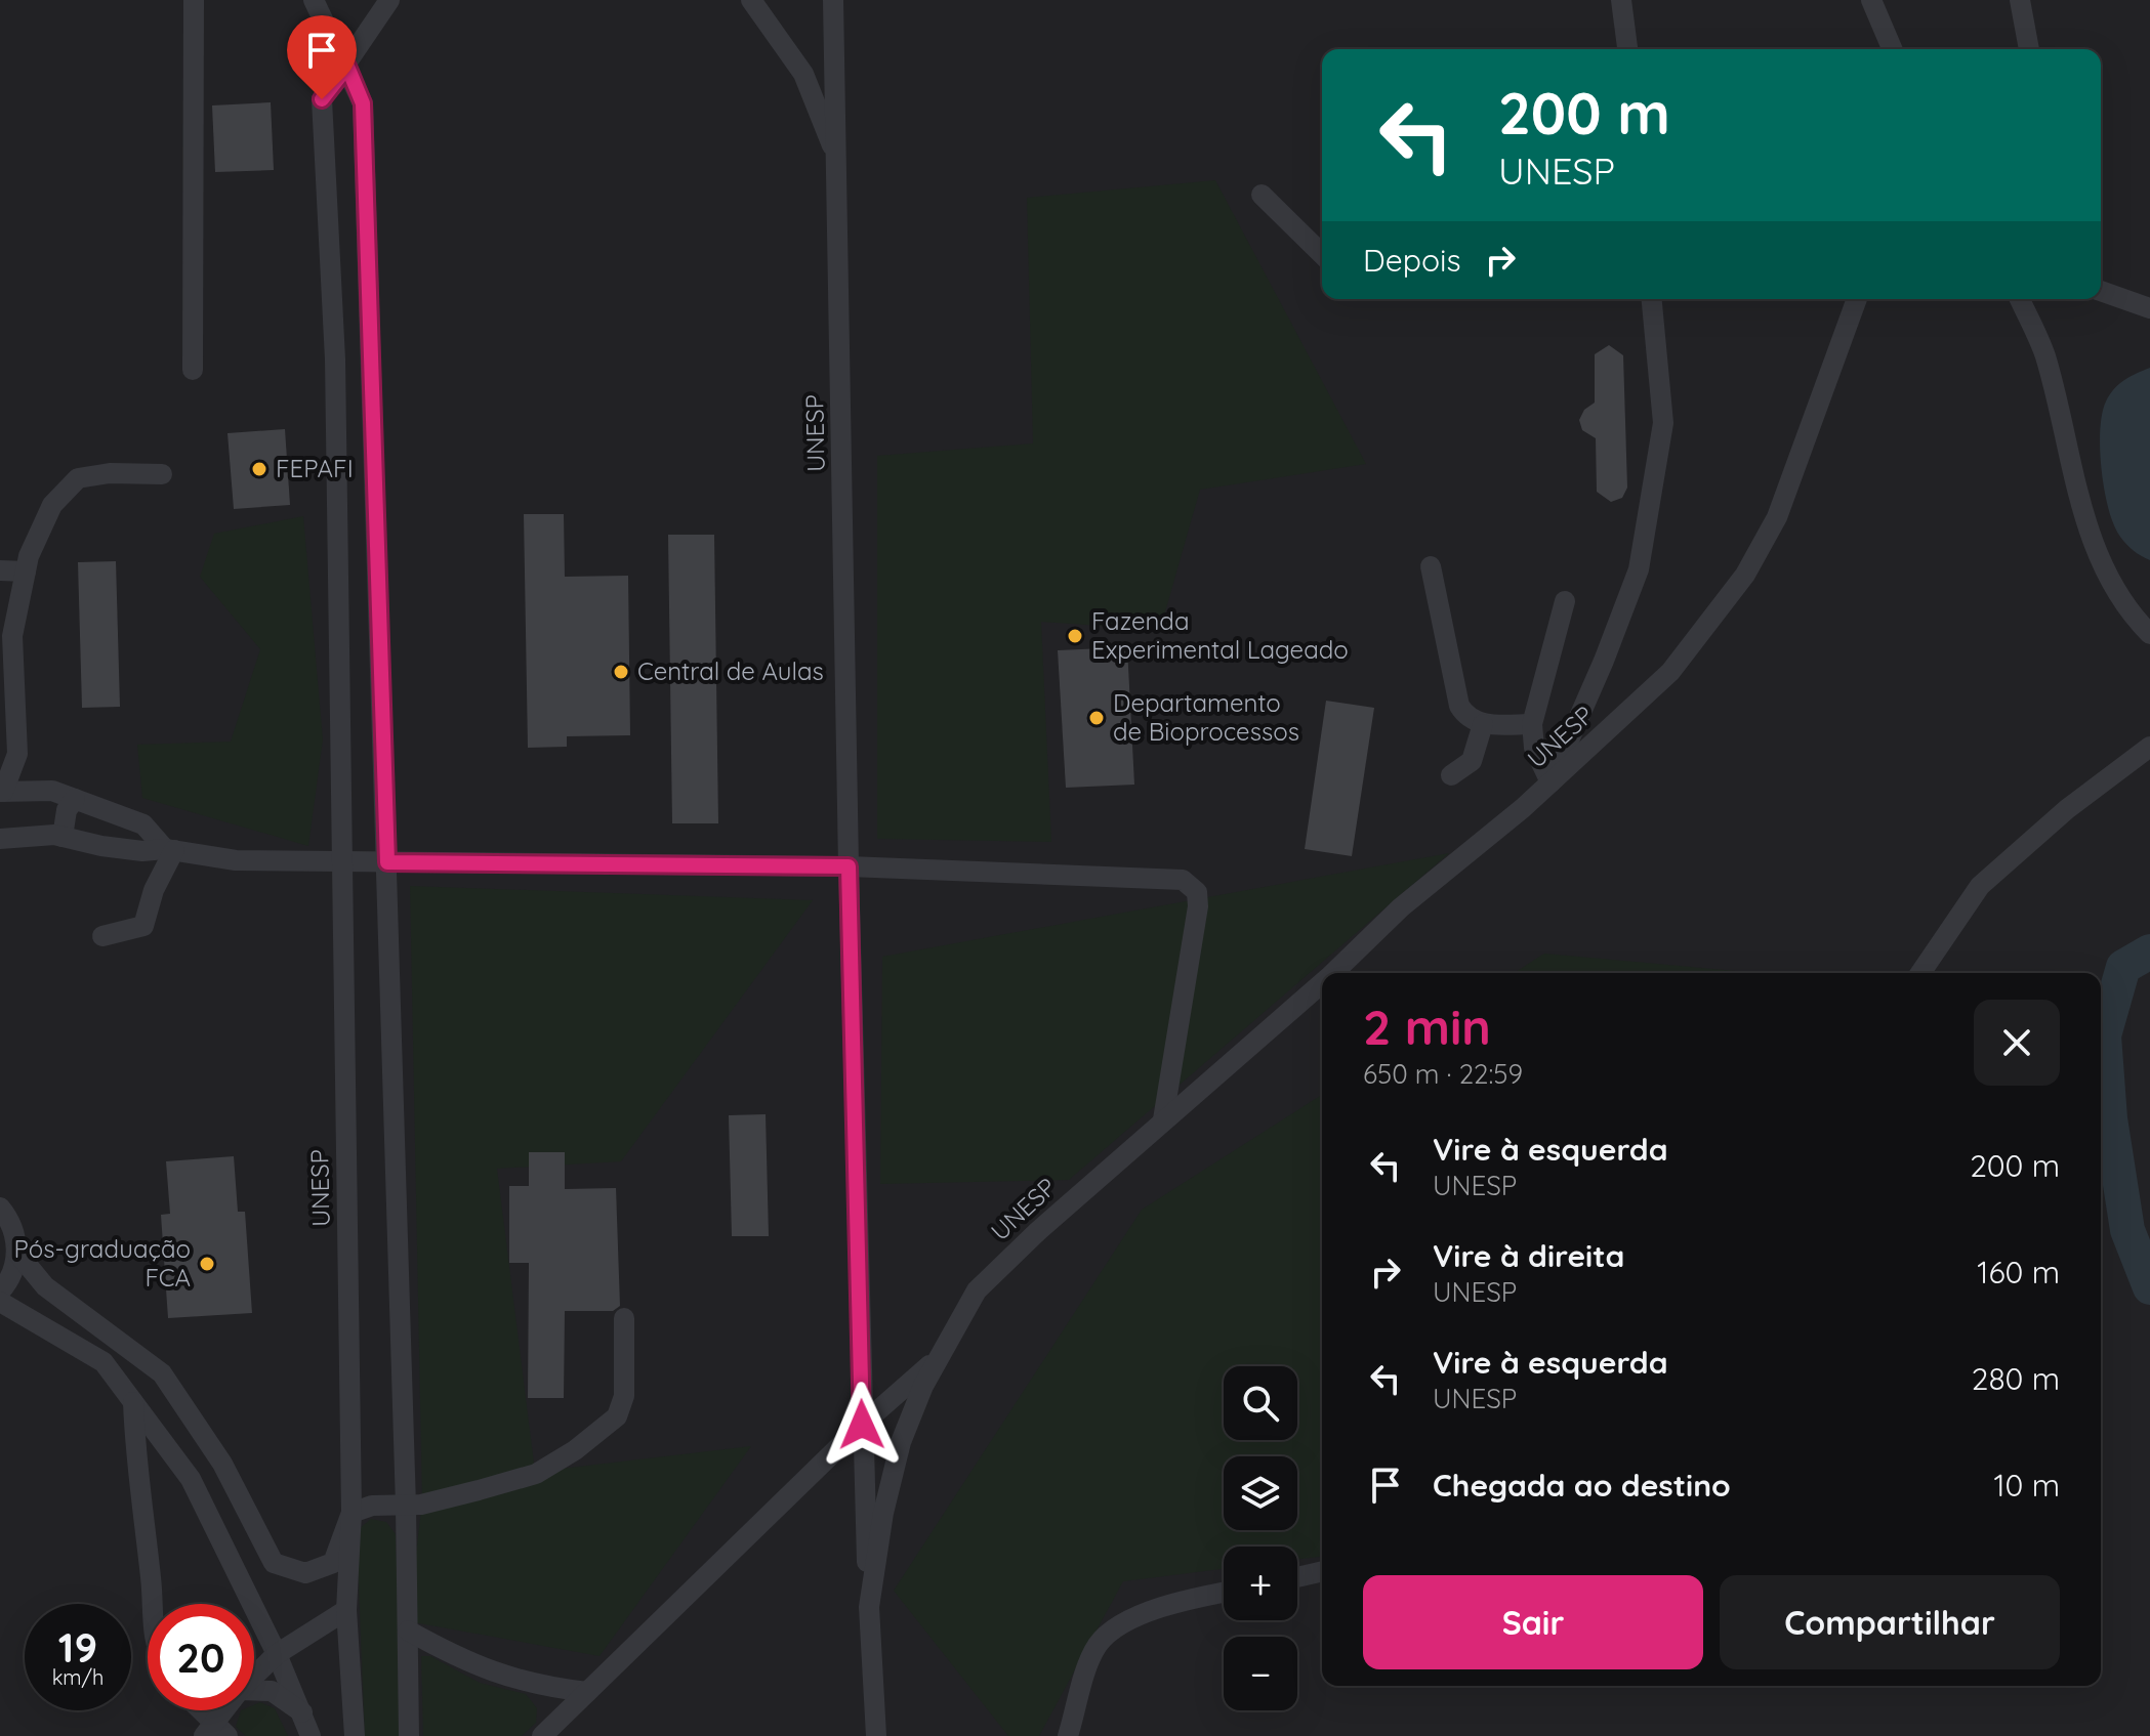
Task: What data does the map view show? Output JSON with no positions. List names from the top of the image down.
{
  "streets": {
    "street": ["UNESP"]
  },
  "places": [
    "FEPAFI",
    "Fazenda Experimental Lageado",
    "Central de Aulas",
    "Departamento de Bioprocessos",
    "Pós-graduação FCA"
  ],
  "page": {
    "turn": ["200 m", "UNESP"],
    "then": "Depois",
    "heading": ["2 min", "650 m · 22:59"],
    "list": [
      {
        "name": "Vire à esquerda",
        "note": "UNESP",
        "value": "200 m"
      },
      {
        "name": "Vire à direita",
        "note": "UNESP",
        "value": "160 m"
      },
      {
        "name": "Vire à esquerda",
        "note": "UNESP",
        "value": "280 m"
      },
      {
        "name": "Chegada ao destino",
        "value": "10 m"
      }
    ],
    "map_buttons": ["+", "−"],
    "buttons": ["Sair", "Compartilhar"],
    "speed": "19 km/h",
    "limit": "20"
  }
}
